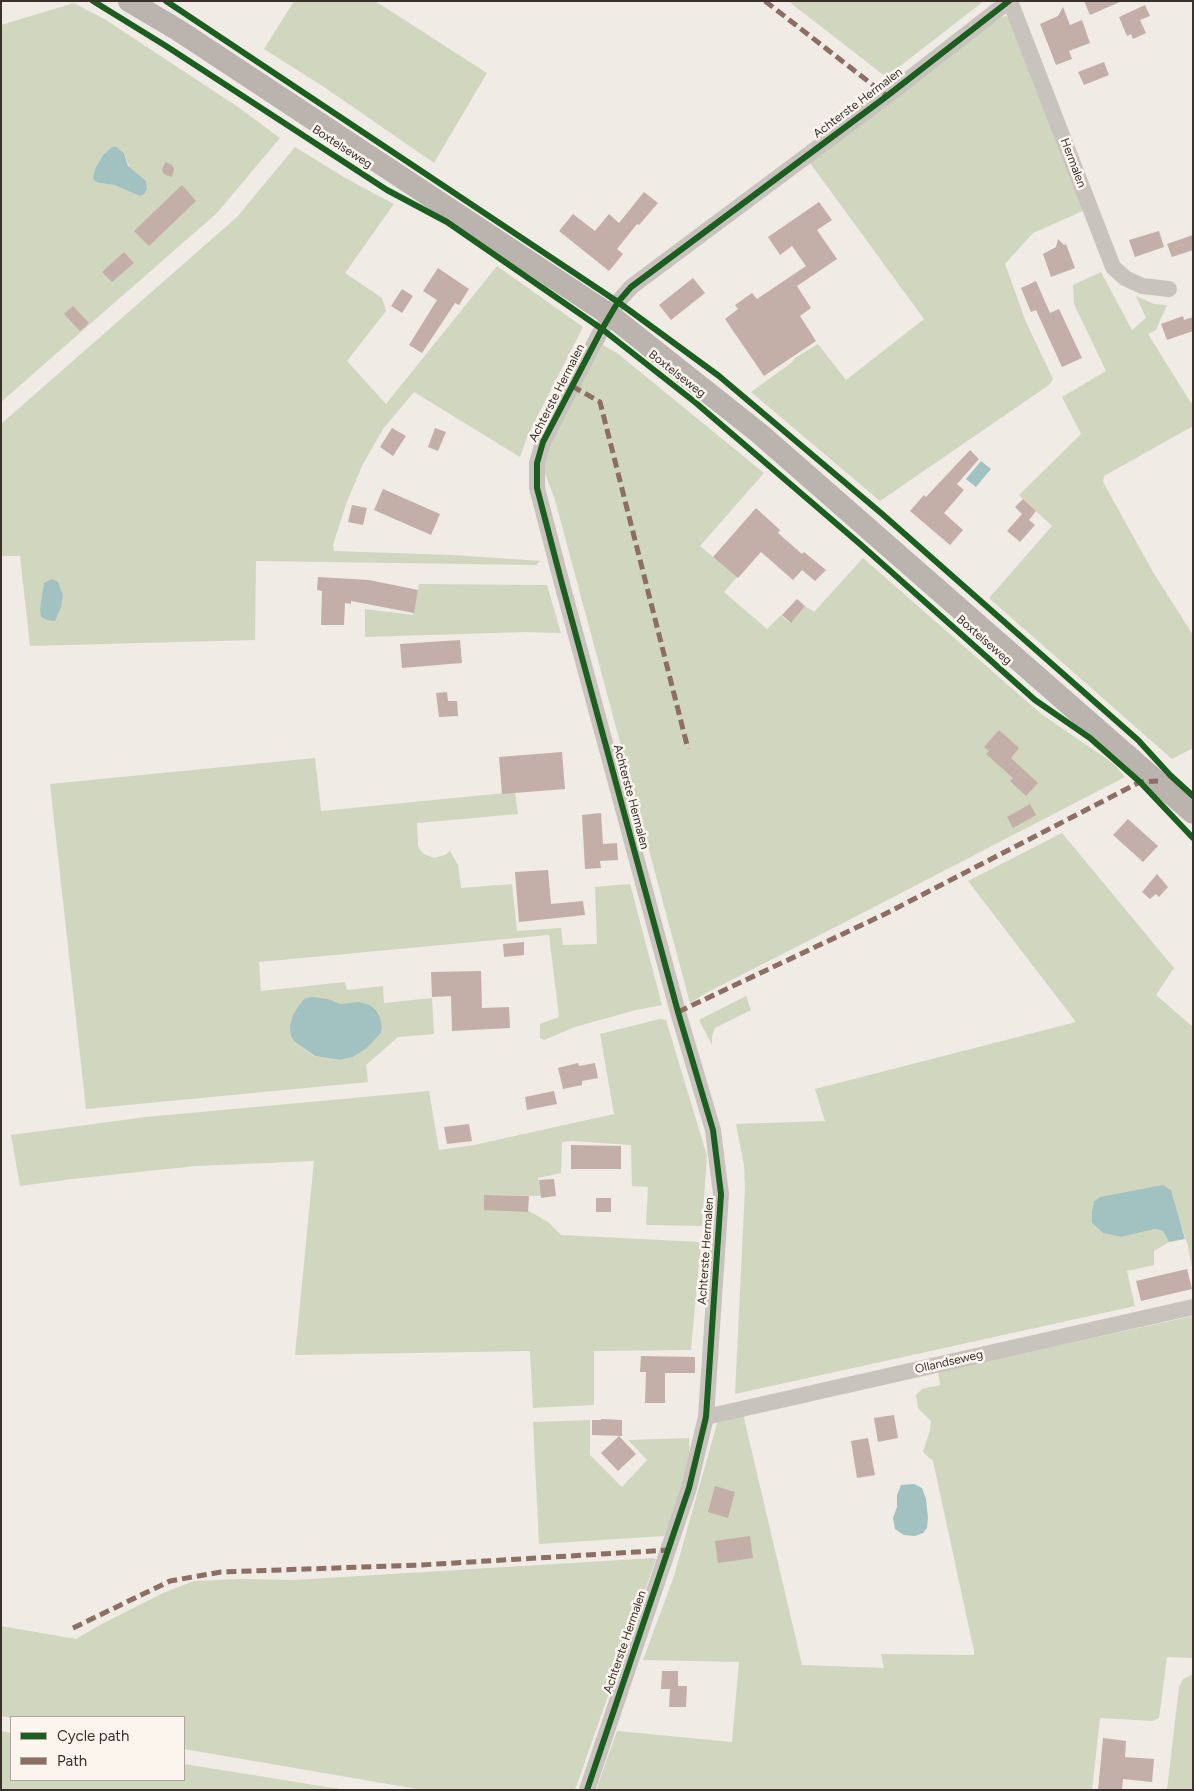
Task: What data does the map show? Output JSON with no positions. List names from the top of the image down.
{
  "streets": {
    "main road": ["Boxtelseweg"],
    "street": ["Achterste Hermalen", "Hermalen", "Ollandseweg"]
  },
  "crossings": [
    ["Achterste Hermalen", "Boxtelseweg"],
    ["Achterste Hermalen", "Hermalen"],
    ["Achterste Hermalen", "Ollandseweg"]
  ],
  "legend": ["Cycle path", "Path"]
}
